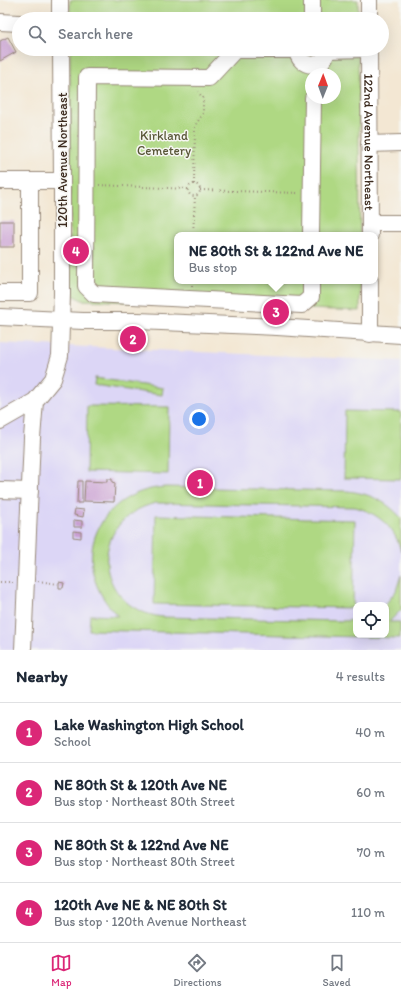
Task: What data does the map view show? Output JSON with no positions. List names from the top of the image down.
{
  "streets": {
    "street": ["122nd Avenue Northeast", "120th Avenue Northeast"]
  },
  "parks": ["Kirkland Cemetery"],
  "north": "top",
  "page": {
    "search": "Search here",
    "popup": ["NE 80th St & 122nd Ave NE", "Bus stop"],
    "pins": [
      "4",
      "3",
      "2",
      "1"
    ],
    "heading": ["Nearby", "4 results"],
    "list": [
      {
        "mark": "1",
        "name": "Lake Washington High School",
        "note": "School",
        "value": "40 m"
      },
      {
        "mark": "2",
        "name": "NE 80th St & 120th Ave NE",
        "note": "Bus stop · Northeast 80th Street",
        "value": "60 m"
      },
      {
        "mark": "3",
        "name": "NE 80th St & 122nd Ave NE",
        "note": "Bus stop · Northeast 80th Street",
        "value": "70 m"
      },
      {
        "mark": "4",
        "name": "120th Ave NE & NE 80th St",
        "note": "Bus stop · 120th Avenue Northeast",
        "value": "110 m"
      }
    ],
    "nav": ["Map", "Directions", "Saved"]
  }
}
